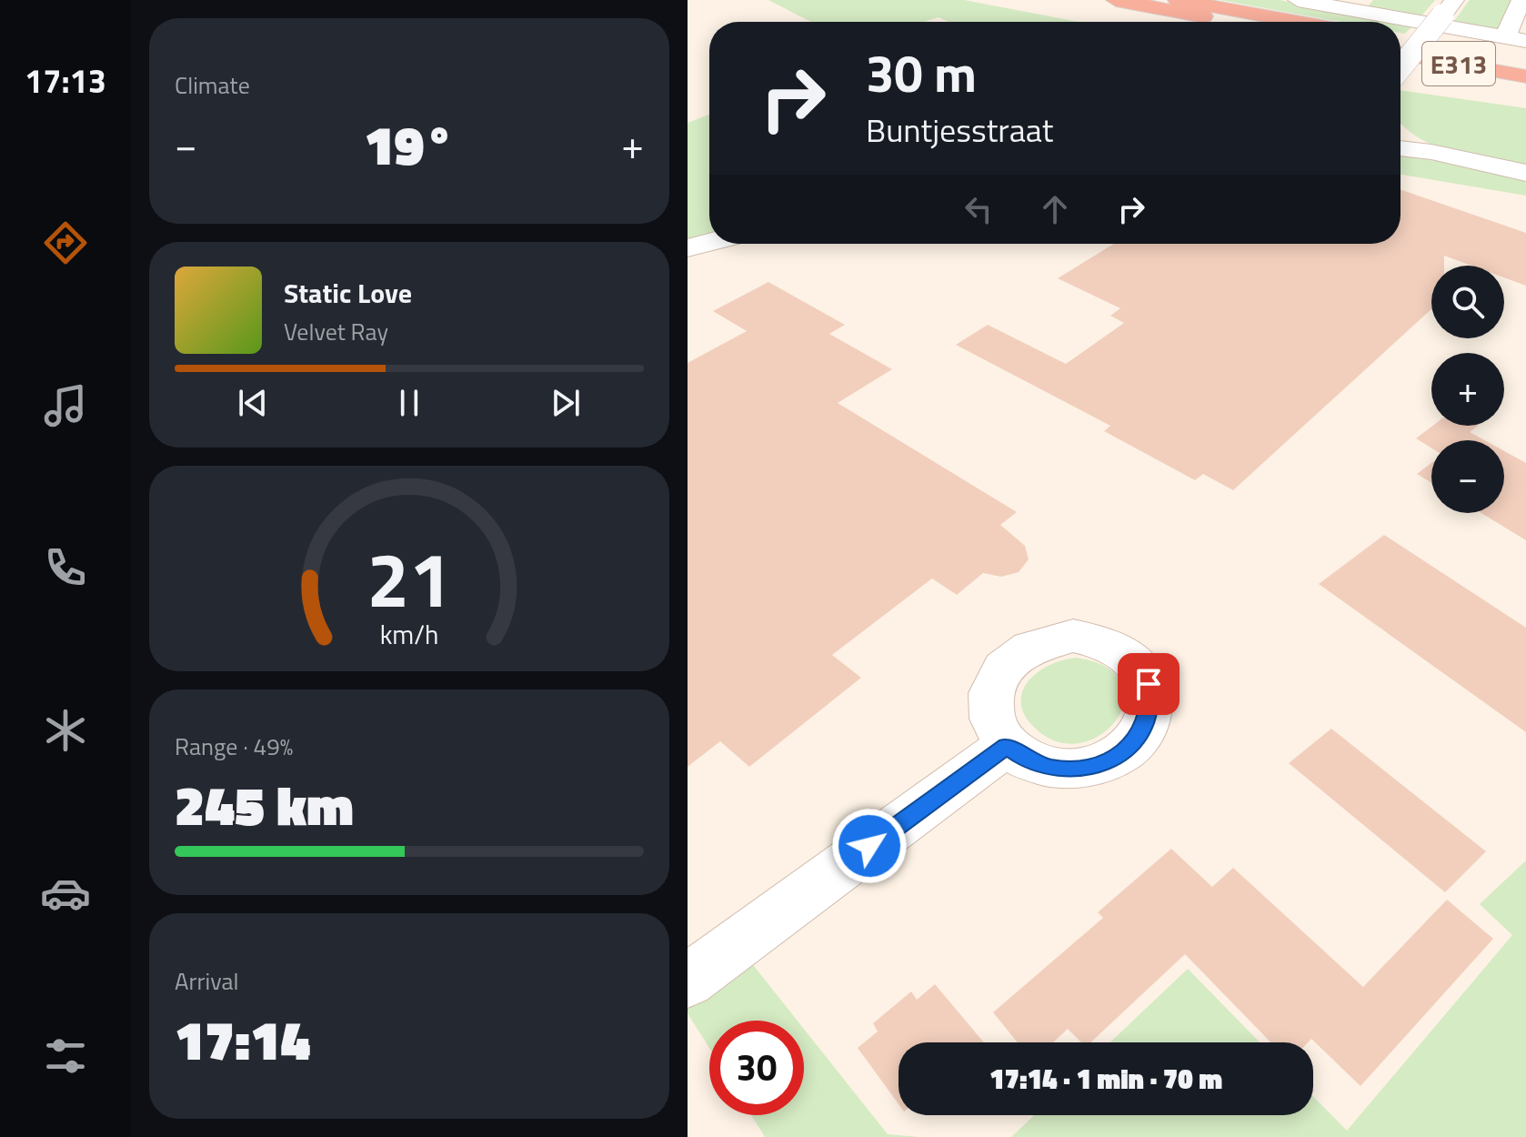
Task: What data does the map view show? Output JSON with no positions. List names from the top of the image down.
{
  "streets": {
    "highway": ["E313"]
  },
  "page": {
    "tabs": "17:13",
    "tile": [
      "Climate",
      ["Range · 49%", "245 km"],
      ["Arrival", "17:14"]
    ],
    "turn": ["30 m", "Buntjesstraat"],
    "heat": ["−", "19°", "+"],
    "map_buttons": ["+", "−"],
    "song": ["Static Love", "Velvet Ray"],
    "limit": "30",
    "trip": "17:14 · 1 min · 70 m",
    "gauge": ["21", "km/h"]
  }
}
